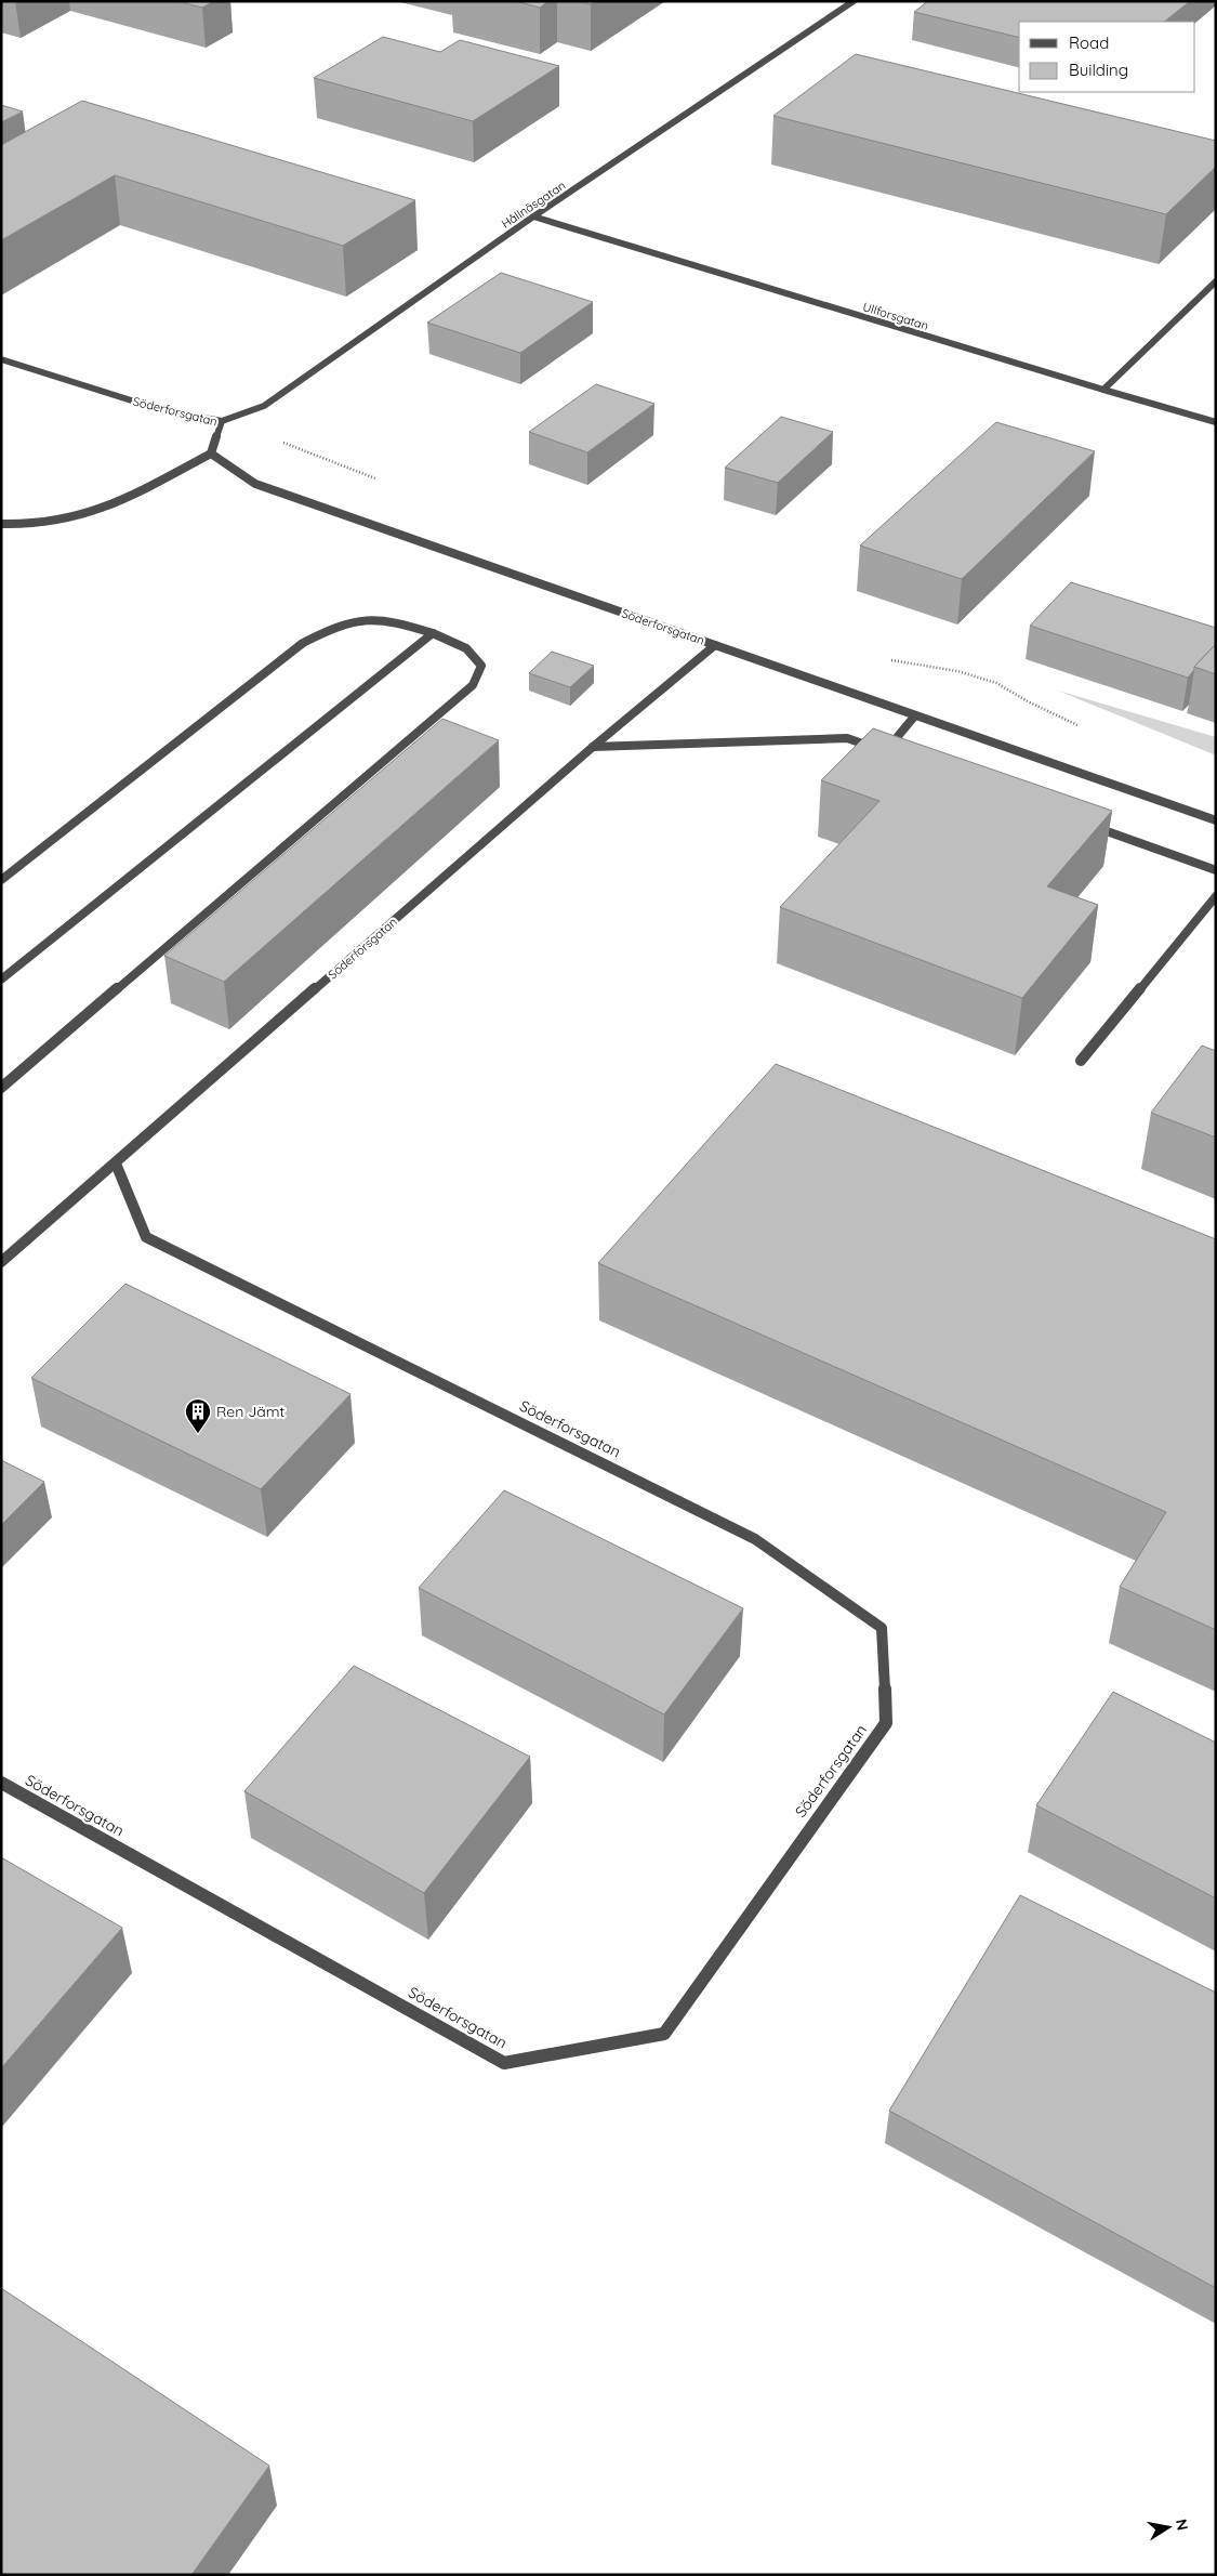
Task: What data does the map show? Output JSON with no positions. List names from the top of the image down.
{
  "streets": {
    "street": ["Hållnäsgatan", "Ullforsgatan", "Söderforsgatan"]
  },
  "crossings": [
    ["Hållnäsgatan", "Ullforsgatan"],
    ["Hållnäsgatan", "Söderforsgatan"]
  ],
  "places": {
    "building": ["Ren Jämt"]
  },
  "legend": ["Road", "Building"],
  "north": "right"
}
